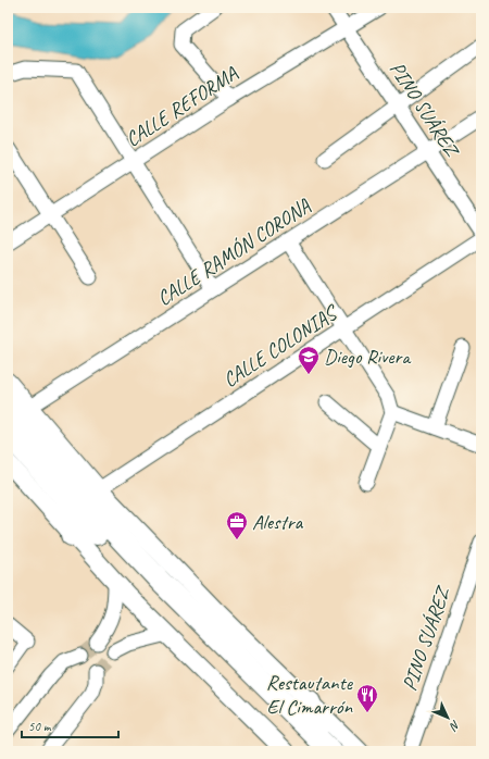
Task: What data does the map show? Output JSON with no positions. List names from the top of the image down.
{
  "streets": {
    "street": [
      "CALLE REFORMA",
      "PINO SUÁREZ",
      "CALLE RAMÓN CORONA",
      "CALLE COLONIAS"
    ]
  },
  "crossings": [
    ["CALLE REFORMA", "PINO SUÁREZ"],
    ["PINO SUÁREZ", "CALLE RAMÓN CORONA"]
  ],
  "places": {
    "school or university": ["Diego Rivera"],
    "office": ["Alestra"],
    "restaurant": ["Restautante El Cimarrón"]
  },
  "scale_bar": "50 m",
  "north": "bottom right"
}
